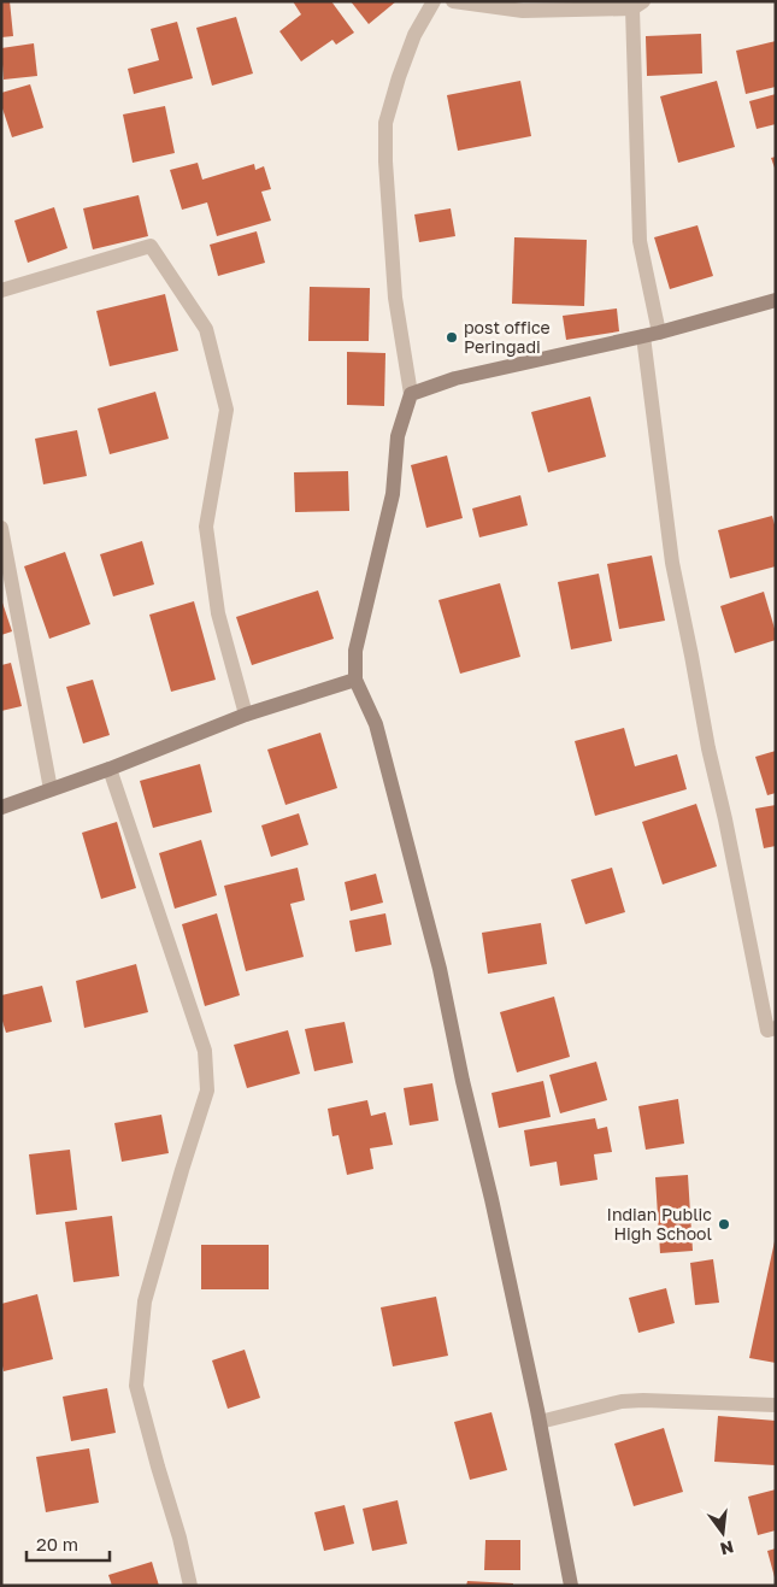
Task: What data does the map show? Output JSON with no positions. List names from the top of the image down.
{
  "places": ["post office Peringadi", "Indian Public High School"],
  "scale_bar": "20 m",
  "north": "bottom"
}
